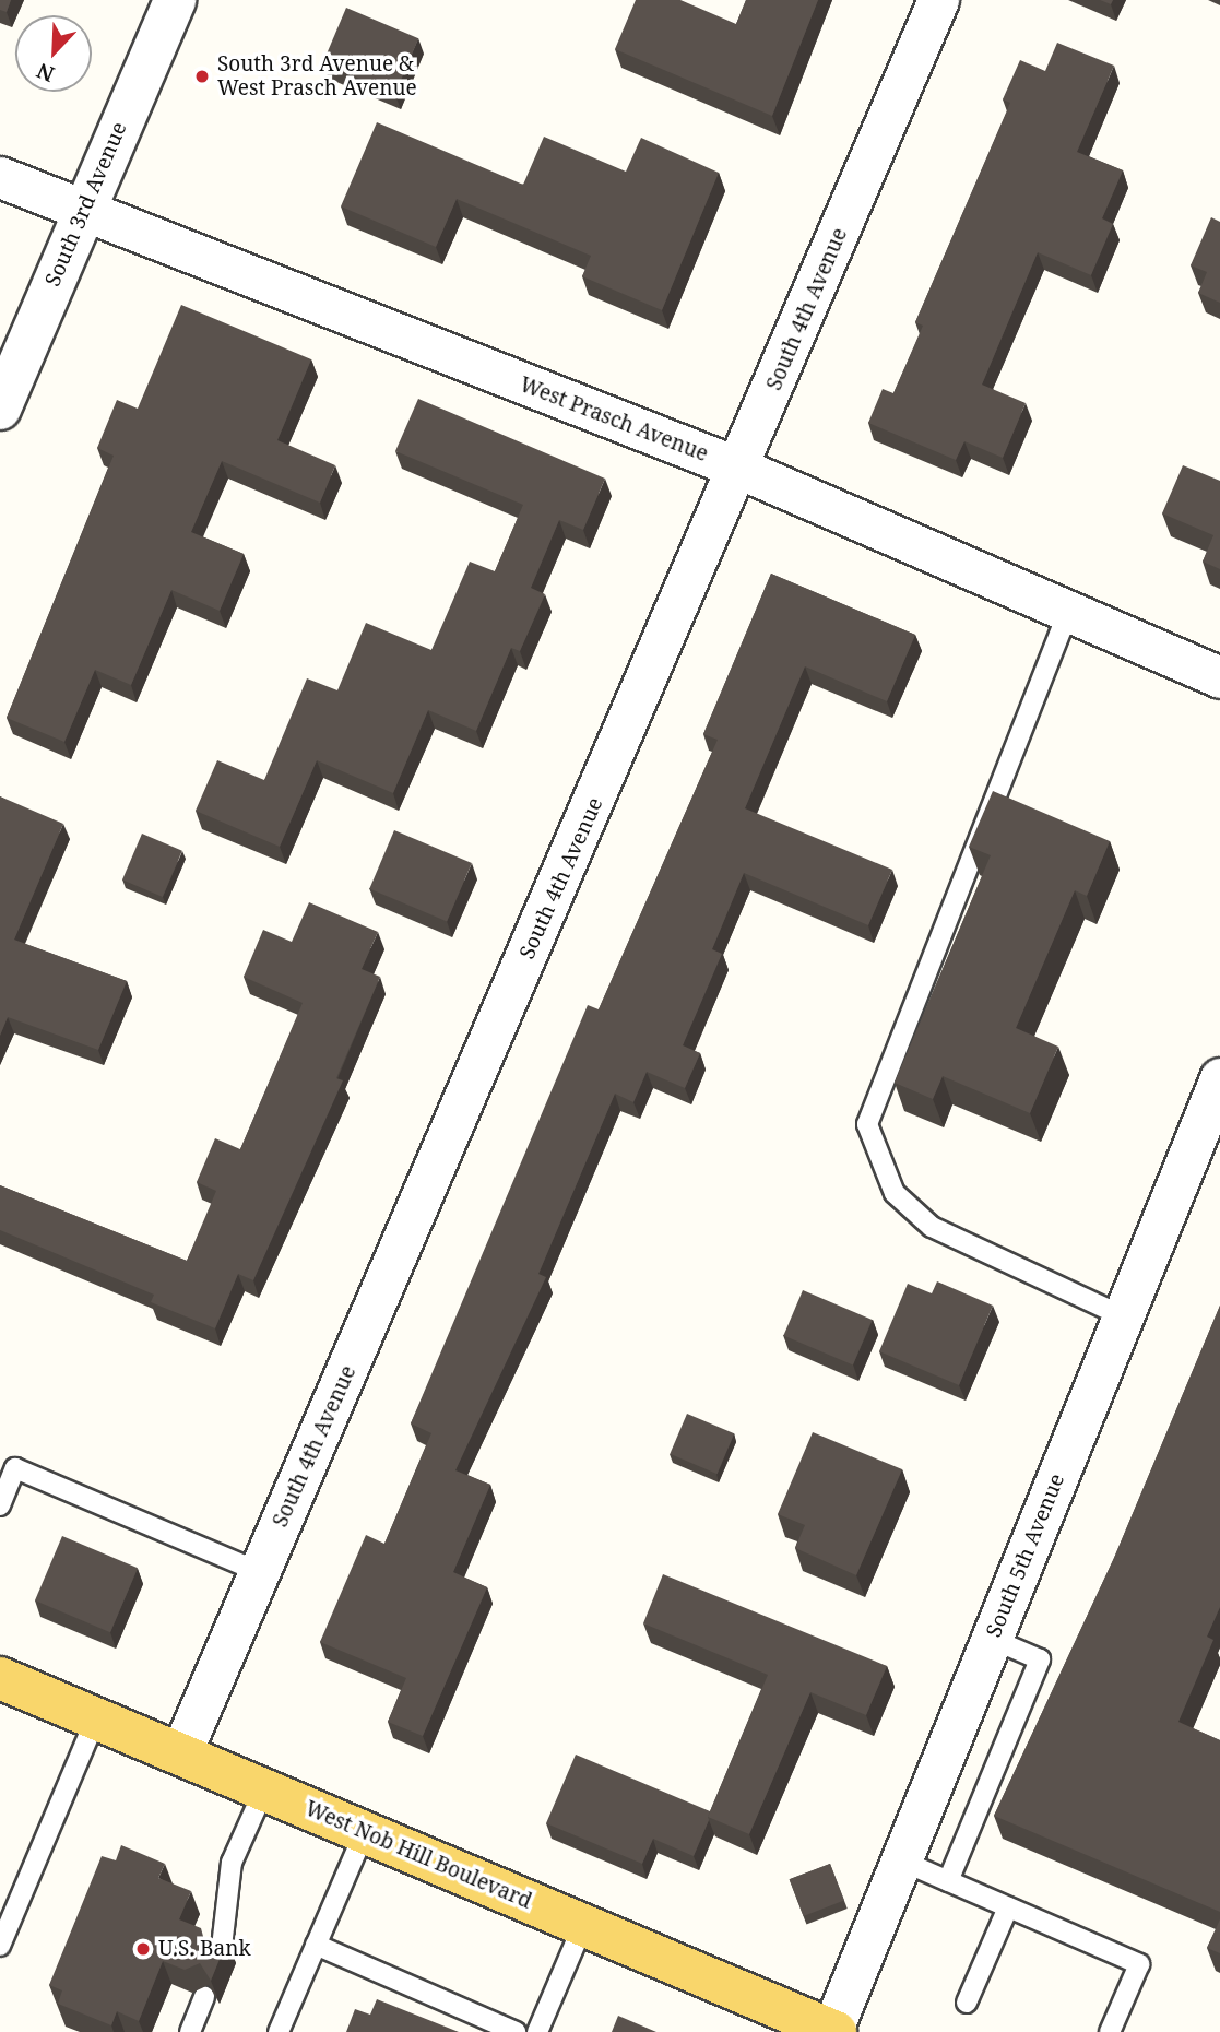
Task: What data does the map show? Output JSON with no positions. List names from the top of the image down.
{
  "streets": {
    "main road": ["West Nob Hill Boulevard"],
    "street": [
      "South 3rd Avenue",
      "South 4th Avenue",
      "West Prasch Avenue",
      "South 5th Avenue"
    ]
  },
  "crossings": [
    ["South 3rd Avenue", "West Prasch Avenue"],
    ["South 4th Avenue", "West Prasch Avenue"],
    ["South 4th Avenue", "West Nob Hill Boulevard"],
    ["South 5th Avenue", "West Nob Hill Boulevard"]
  ],
  "places": ["South 3rd Avenue & West Prasch Avenue", "U.S. Bank"],
  "north": "bottom left"
}
